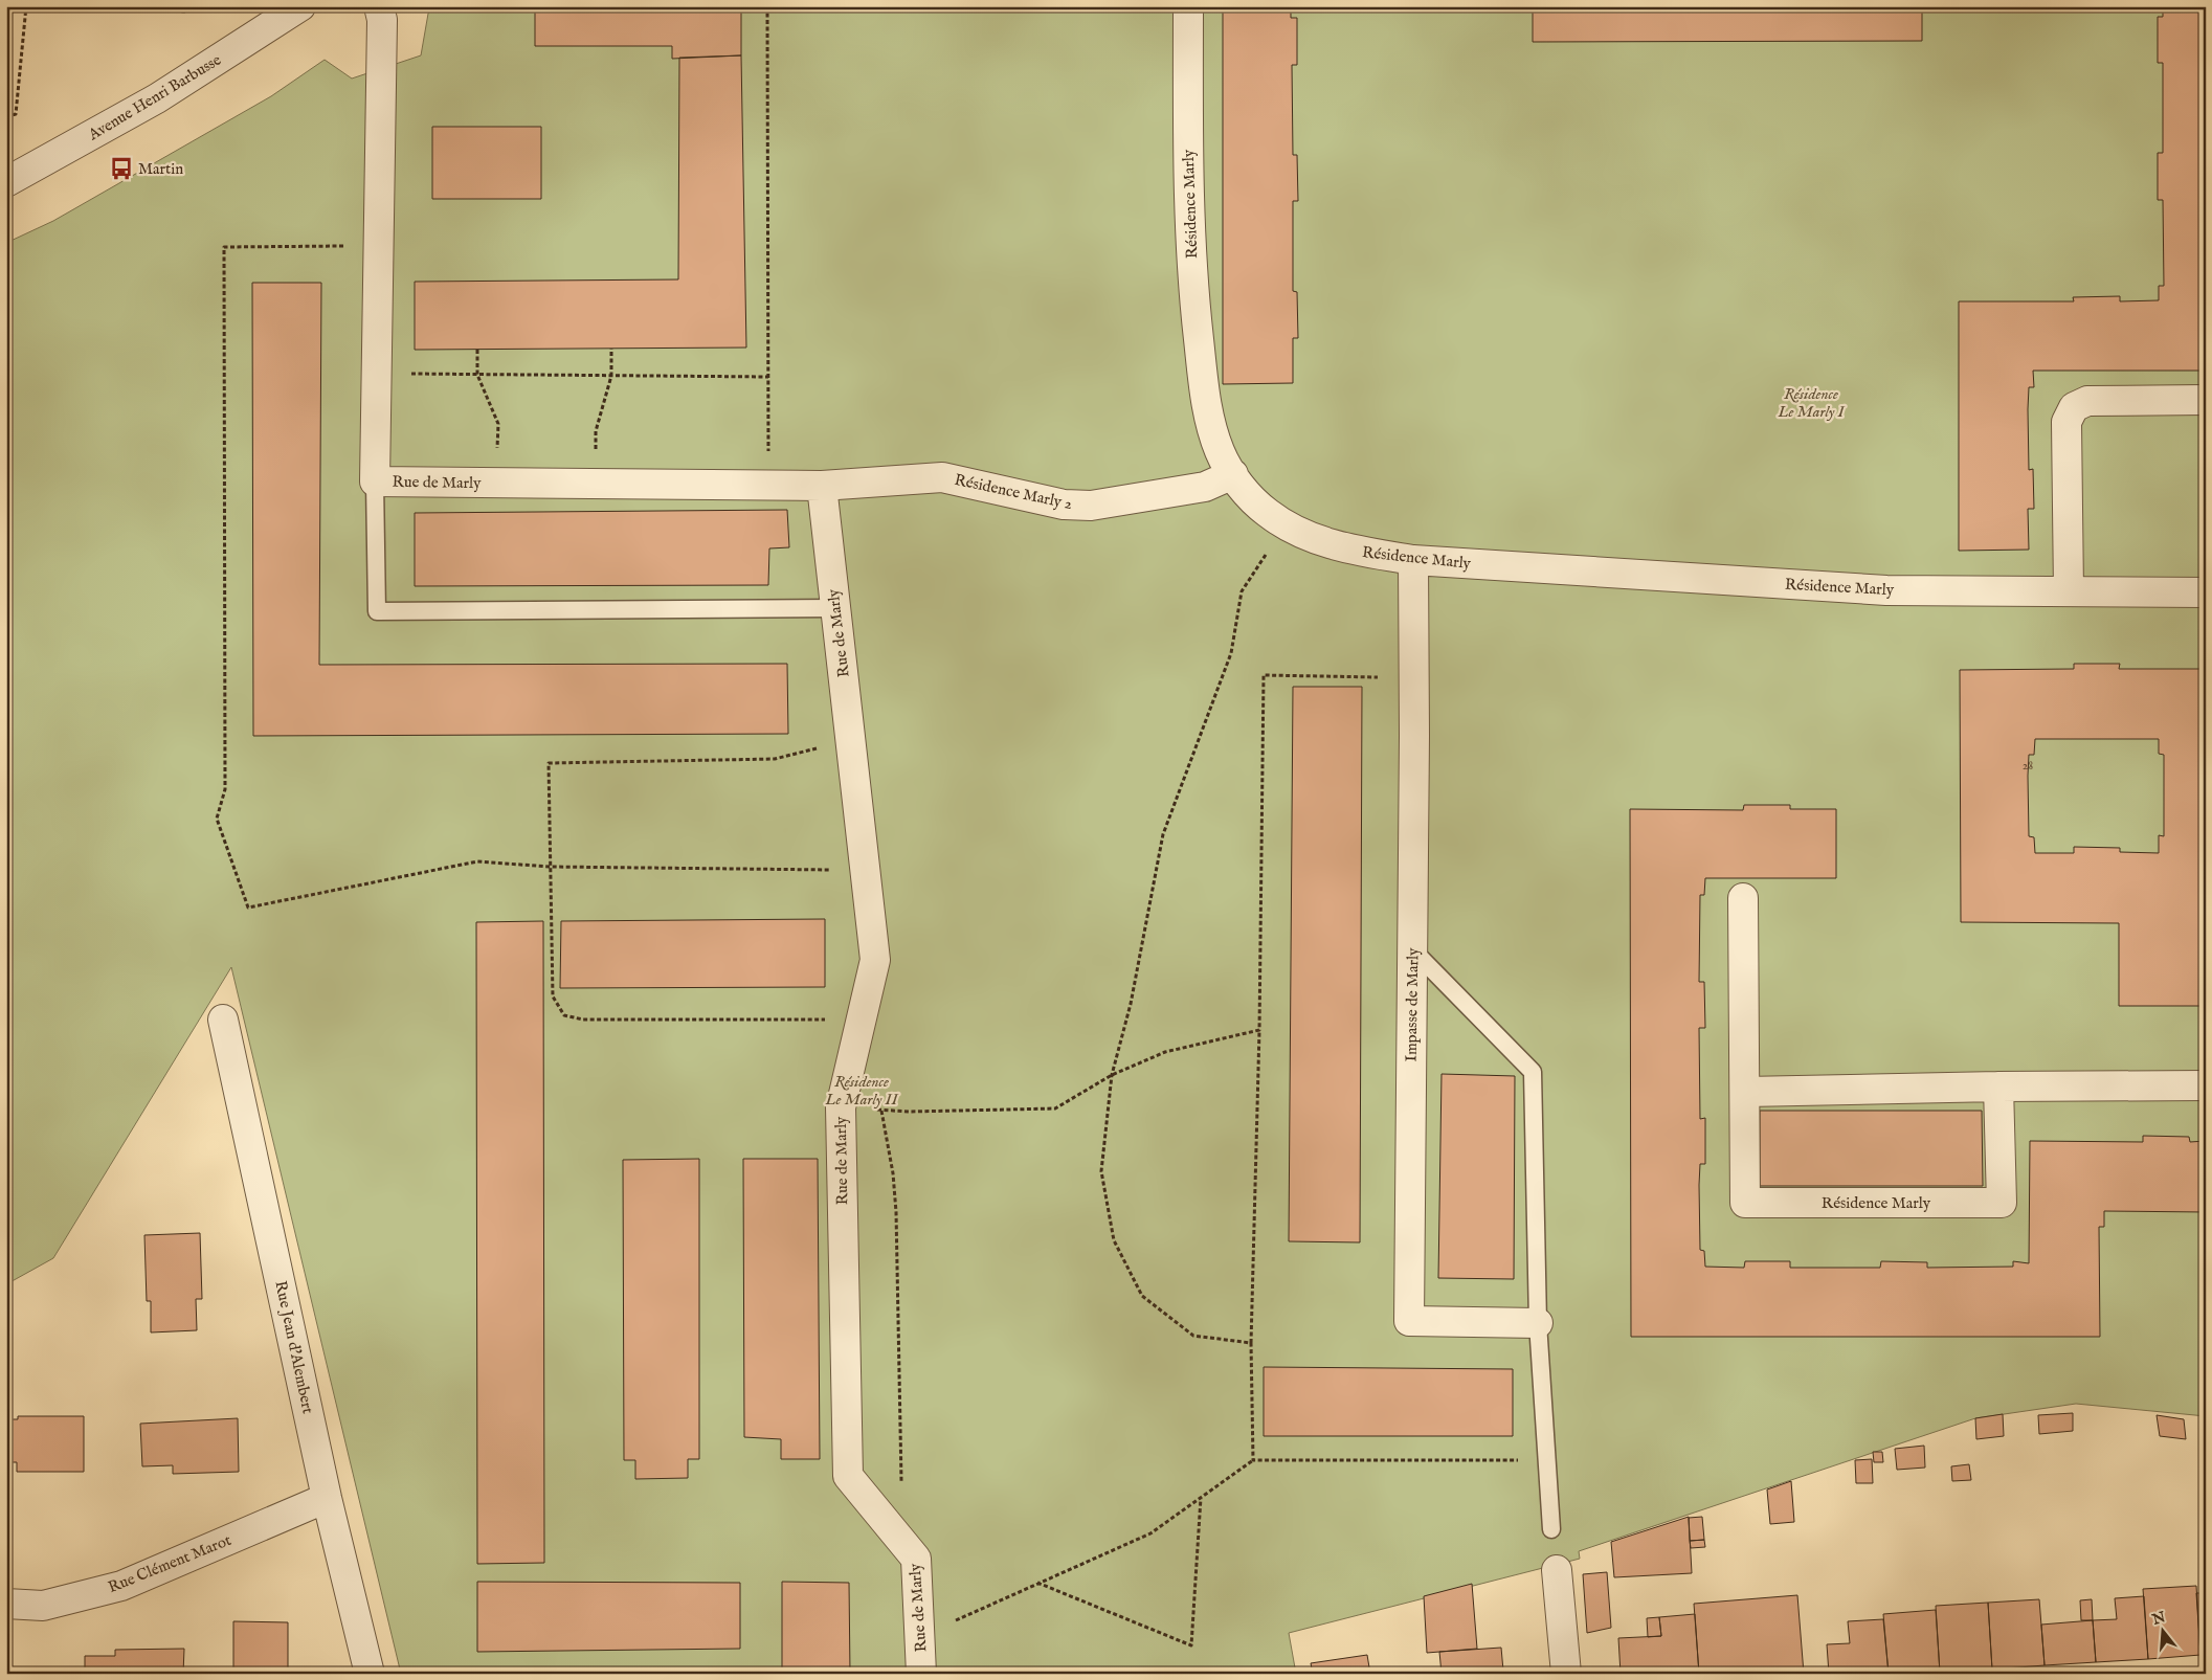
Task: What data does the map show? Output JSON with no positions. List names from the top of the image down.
{
  "streets": {
    "street": [
      "Avenue Henri Barbusse",
      "Résidence Marly",
      "Rue de Marly",
      "Résidence Marly 2",
      "Impasse de Marly",
      "Rue Jean d'Alembert",
      "Rue Clément Marot"
    ]
  },
  "crossings": [
    ["Résidence Marly", "Résidence Marly 2"],
    ["Résidence Marly", "Impasse de Marly"],
    ["Rue de Marly", "Résidence Marly 2"],
    ["Rue Jean d'Alembert", "Rue Clément Marot"]
  ],
  "parks": ["Résidence Le Marly I", "Résidence Le Marly II"],
  "places": {
    "bus stop": ["Martin"]
  },
  "house_numbers": ["28"],
  "north": "top"
}
